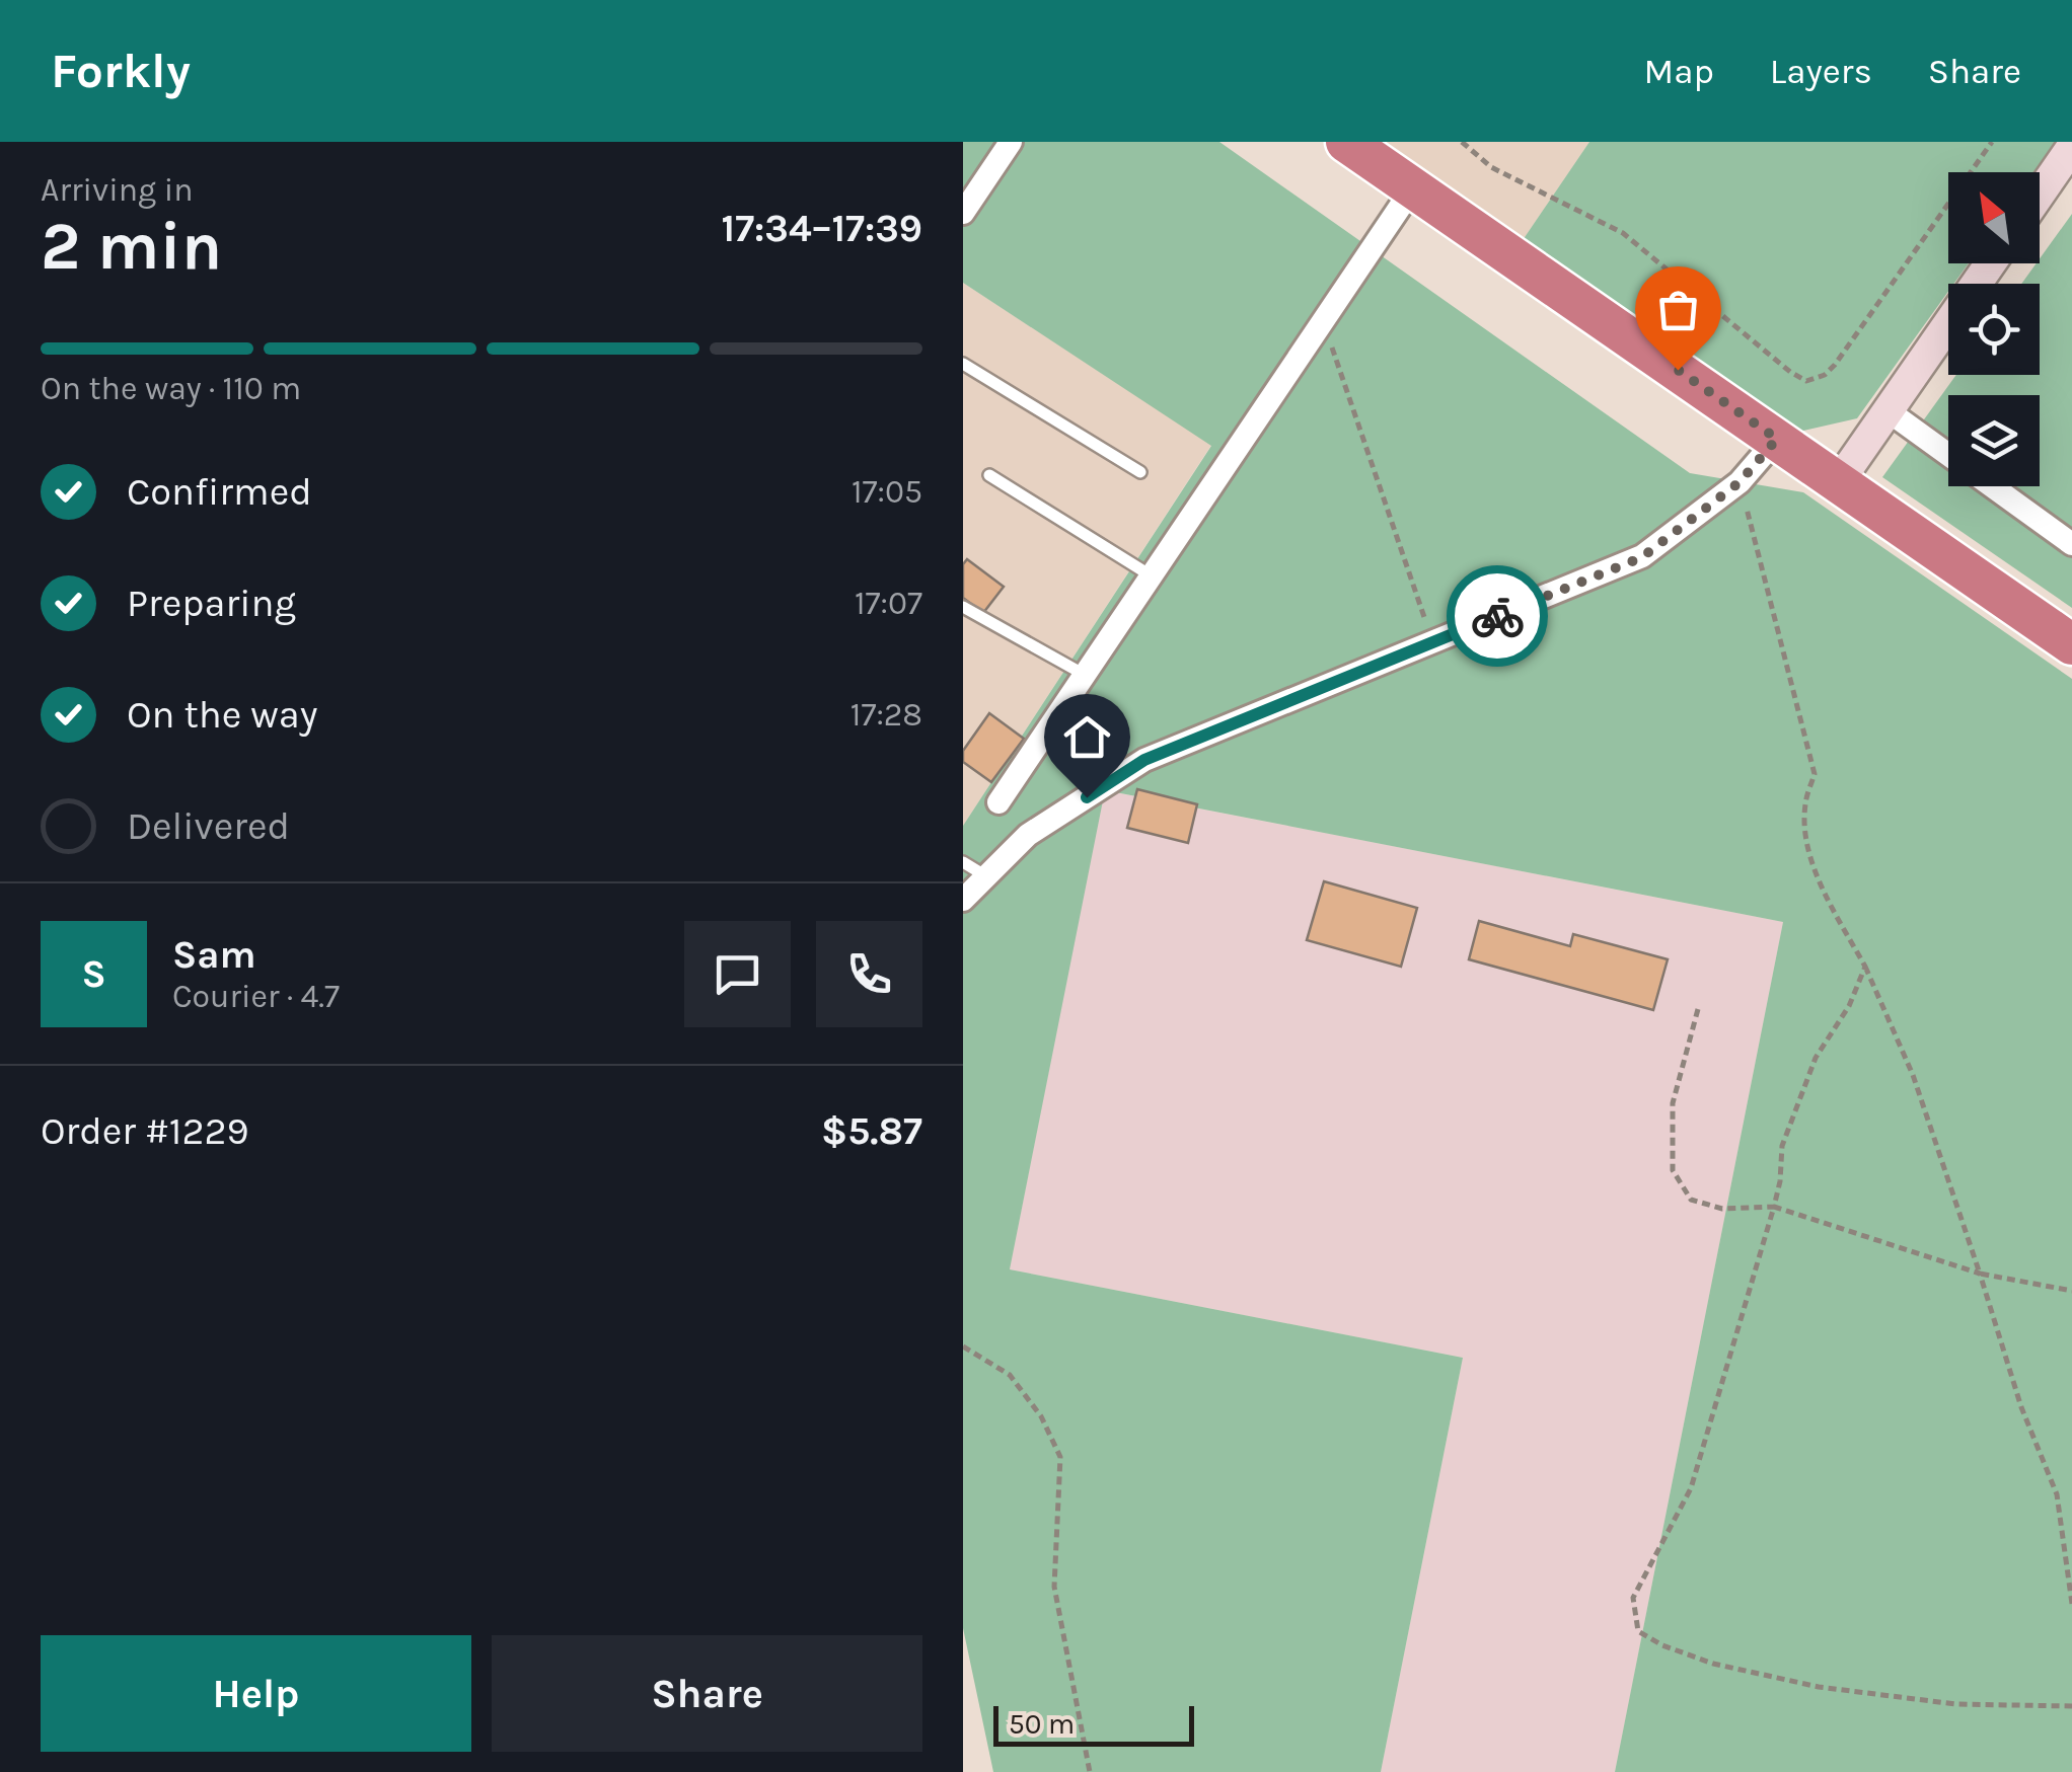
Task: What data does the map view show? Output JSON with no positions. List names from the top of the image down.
{
  "scale_bar": "50 m",
  "north": "top left",
  "page": {
    "header": "Forkly",
    "nav": ["Map", "Layers", "Share"],
    "heading": ["2 min", "Arriving in", "17:34–17:39"],
    "panel": [
      "Sam",
      "Courier · 4.7",
      "Order #1229",
      "$5.87"
    ],
    "bar": "On the way · 110 m",
    "list": [
      ["Confirmed", "17:05"],
      ["Preparing", "17:07"],
      ["On the way", "17:28"],
      "Delivered"
    ],
    "round": "S",
    "buttons": ["Help", "Share"],
    "scale": "50 m"
  }
}
